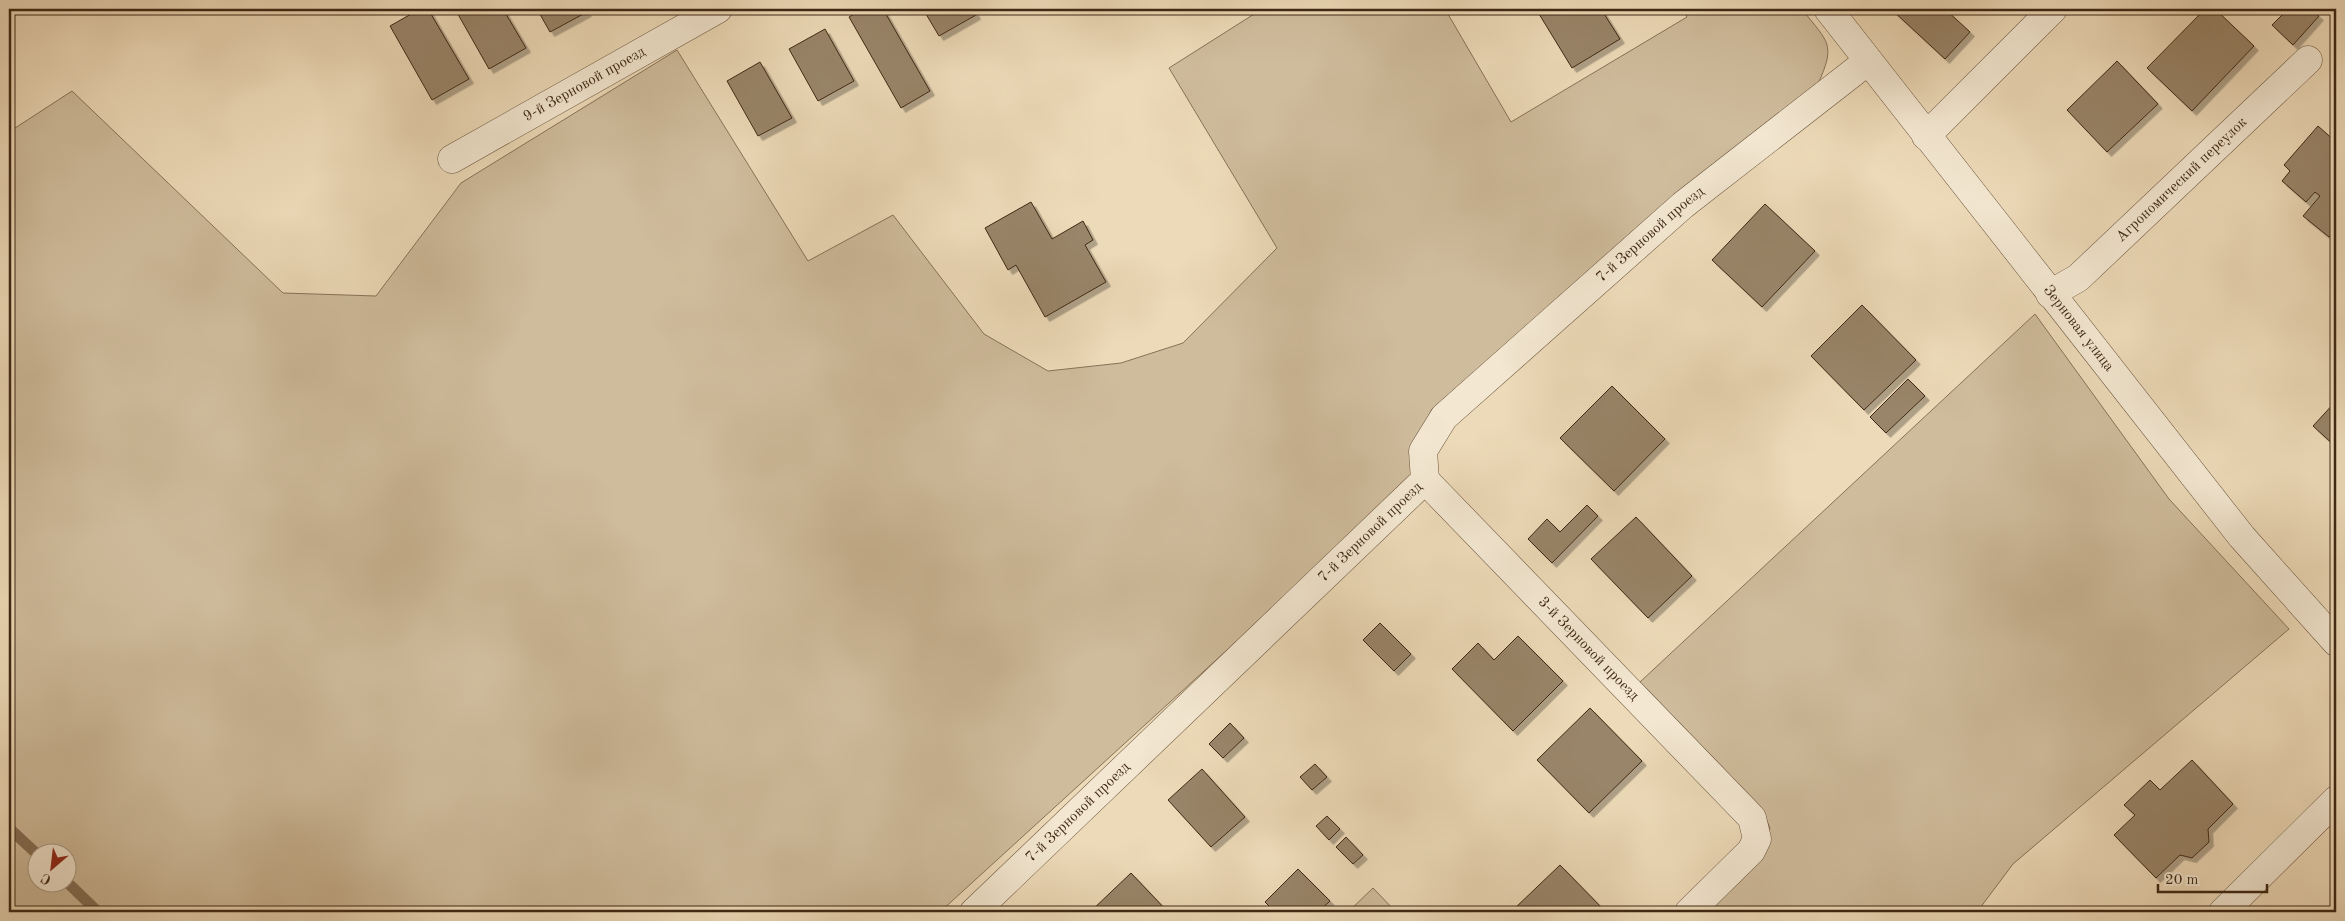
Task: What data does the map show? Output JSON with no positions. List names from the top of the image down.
{
  "streets": {
    "street": [
      "9-й Зерновой проезд",
      "Агрономический переулок",
      "7-й Зерновой проезд",
      "Зерновая улица",
      "3-й Зерновой проезд"
    ]
  },
  "crossings": [
    ["Агрономический переулок", "Зерновая улица"],
    ["7-й Зерновой проезд", "Зерновая улица"],
    ["7-й Зерновой проезд", "3-й Зерновой проезд"]
  ],
  "scale_bar": "20 m",
  "north": "bottom left"
}
